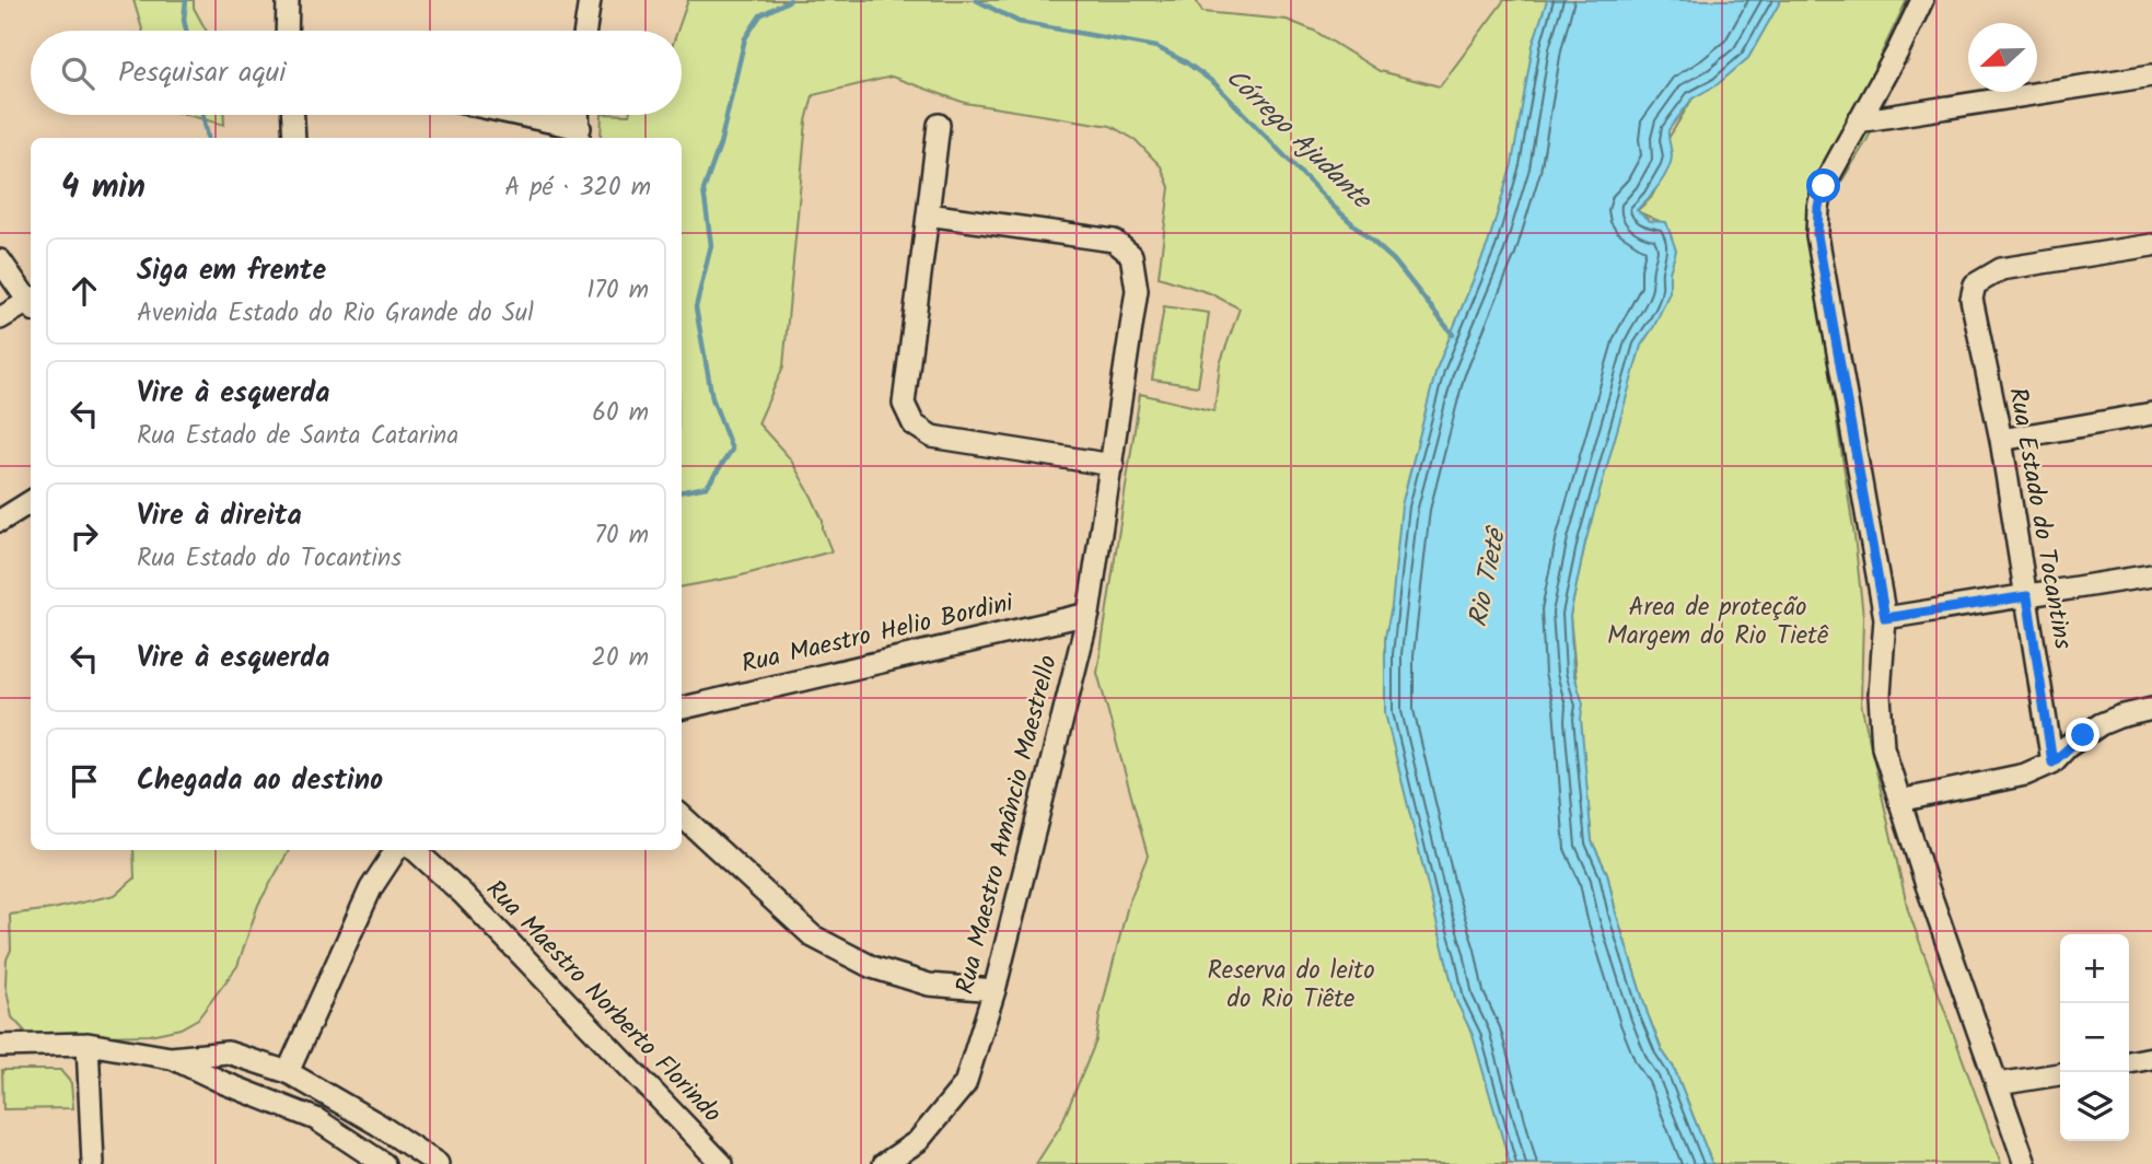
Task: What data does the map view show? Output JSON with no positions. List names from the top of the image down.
{
  "streets": {
    "street": [
      "Rua Estado do Tocantins",
      "Rua Maestro Helio Bordini",
      "Rua Maestro Amâncio Maestrello",
      "Rua Maestro Norberto Florindo"
    ]
  },
  "crossings": [
    ["Rua Maestro Helio Bordini", "Rua Maestro Amâncio Maestrello"]
  ],
  "water": ["Córrego Ajudante", "Rio Tietê"],
  "parks": ["Area de proteção Margem do Rio Tietê", "Reserva do leito do Rio Tiête"],
  "north": "left",
  "page": {
    "search": "Pesquisar aqui",
    "heading": ["4 min", "A pé · 320 m"],
    "list": [
      ["Siga em frente", "Avenida Estado do Rio Grande do Sul", "170 m"],
      ["Vire à esquerda", "Rua Estado de Santa Catarina", "60 m"],
      ["Vire à direita", "Rua Estado do Tocantins", "70 m"],
      ["Vire à esquerda", "20 m"],
      "Chegada ao destino"
    ],
    "map_buttons": ["+", "−"]
  }
}
